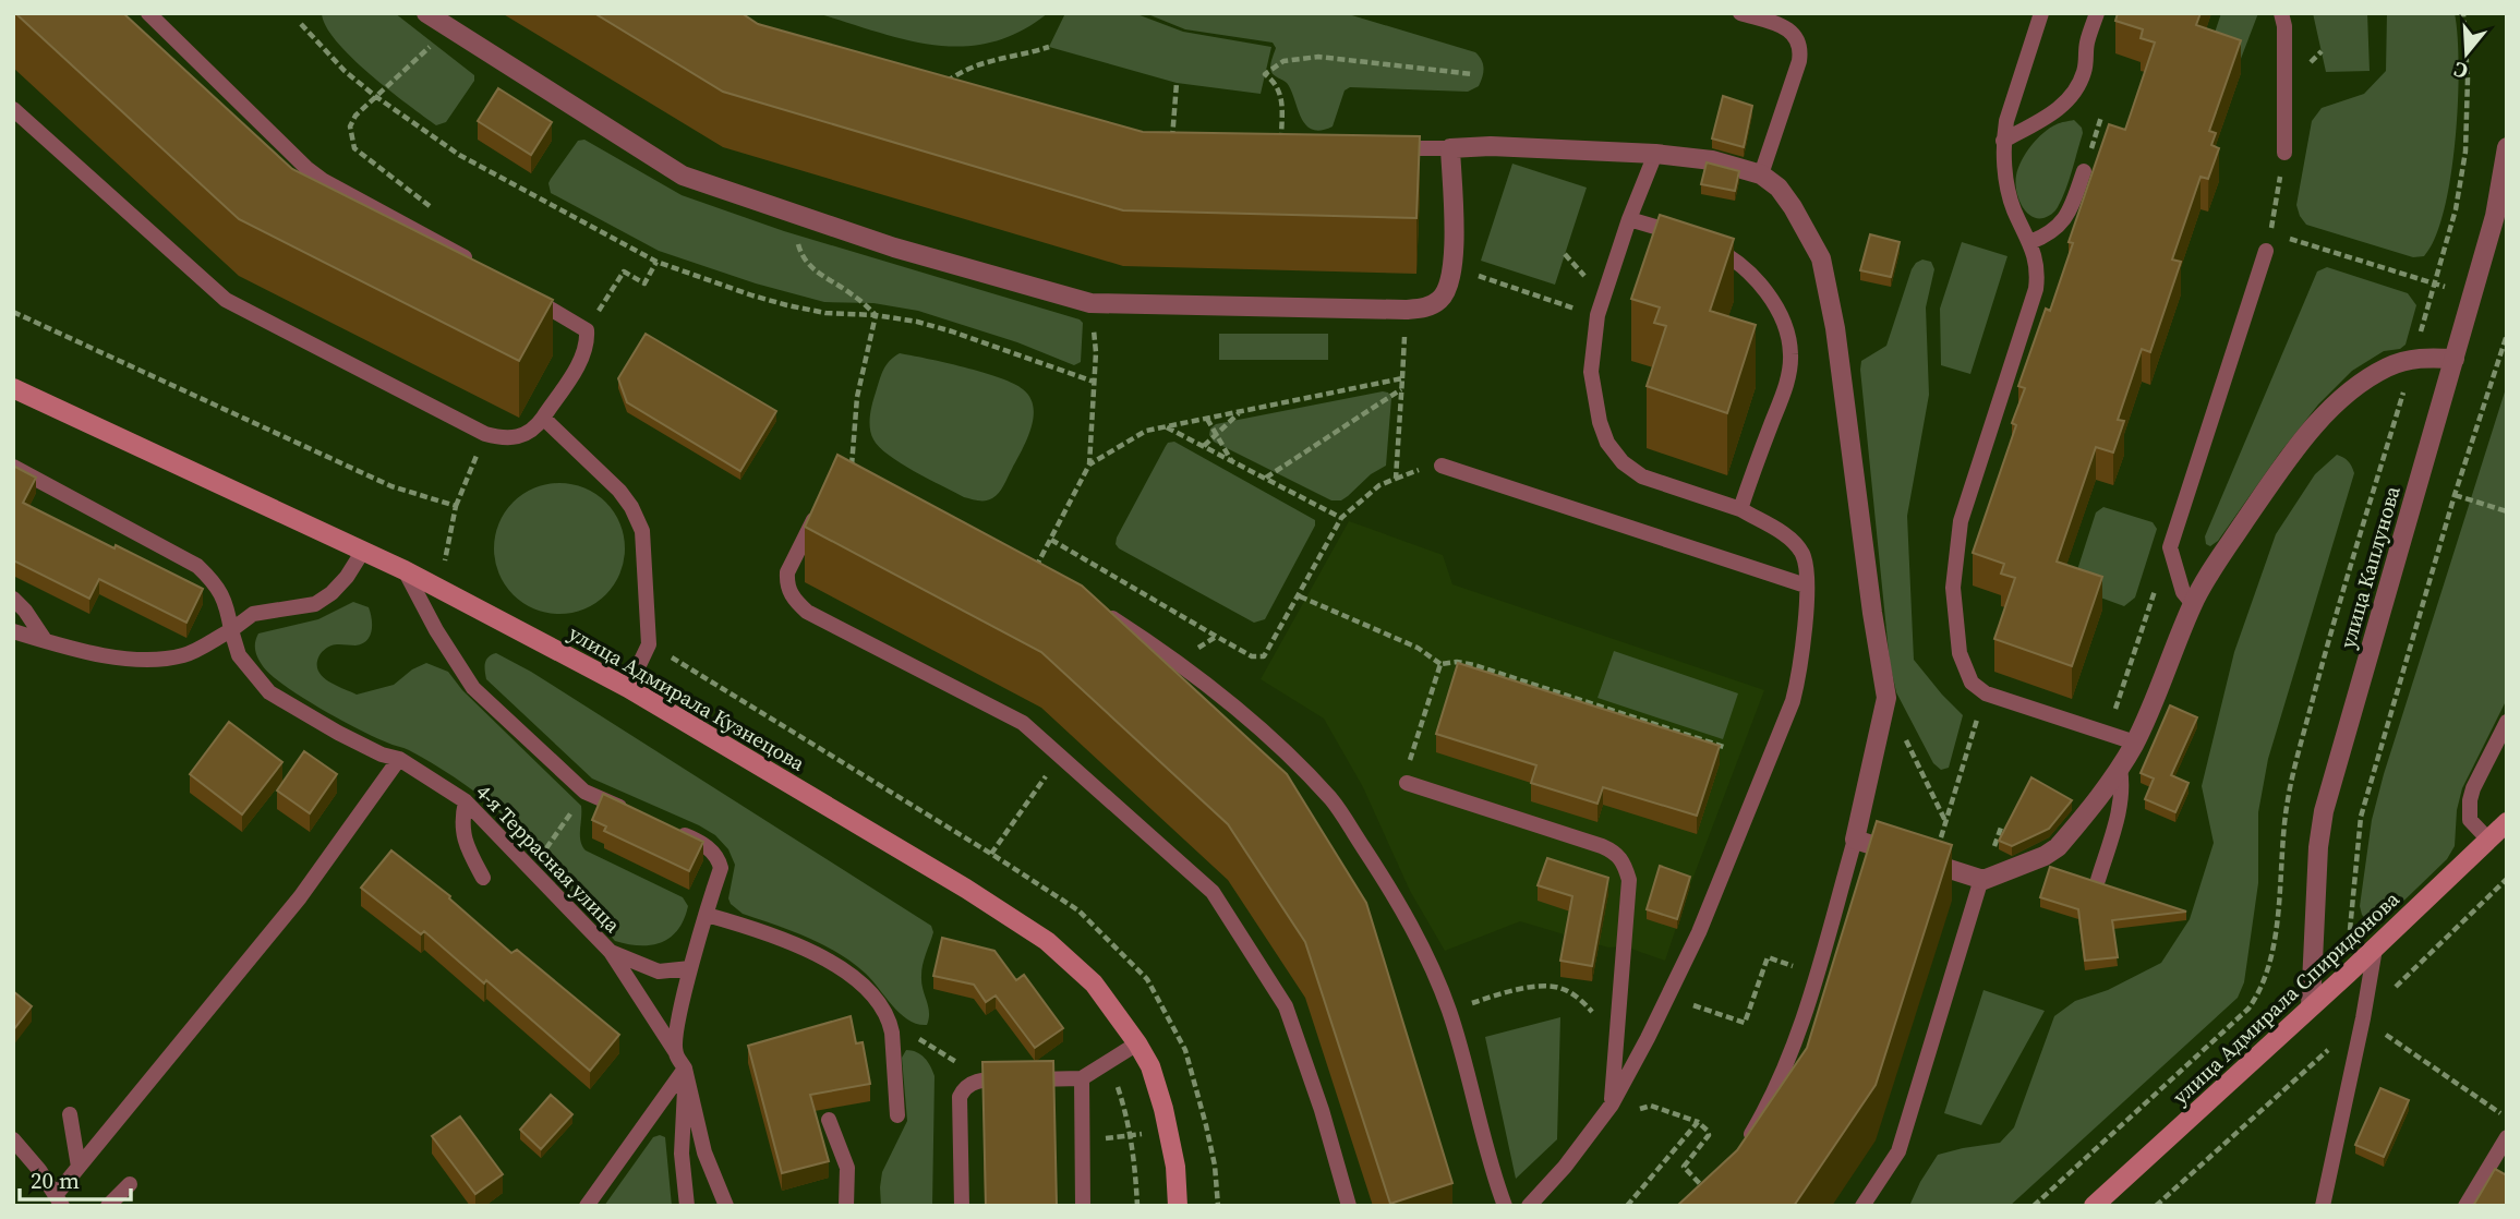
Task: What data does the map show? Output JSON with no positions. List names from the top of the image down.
{
  "streets": {
    "main road": ["улица Адмирала Кузнецова", "улица Адмирала Спиридонова"],
    "street": ["улица Каплунова"],
    "lane": ["4-я Террасная улица"]
  },
  "crossings": [
    ["улица Каплунова", "улица Адмирала Спиридонова"]
  ],
  "scale_bar": "20 m",
  "north": "bottom"
}
